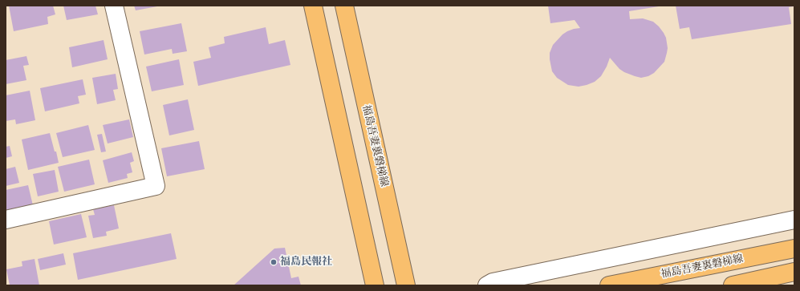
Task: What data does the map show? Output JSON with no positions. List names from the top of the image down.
{
  "streets": {
    "main road": ["福島吾妻裏磐梯線"]
  },
  "places": ["福島民報社"]
}
